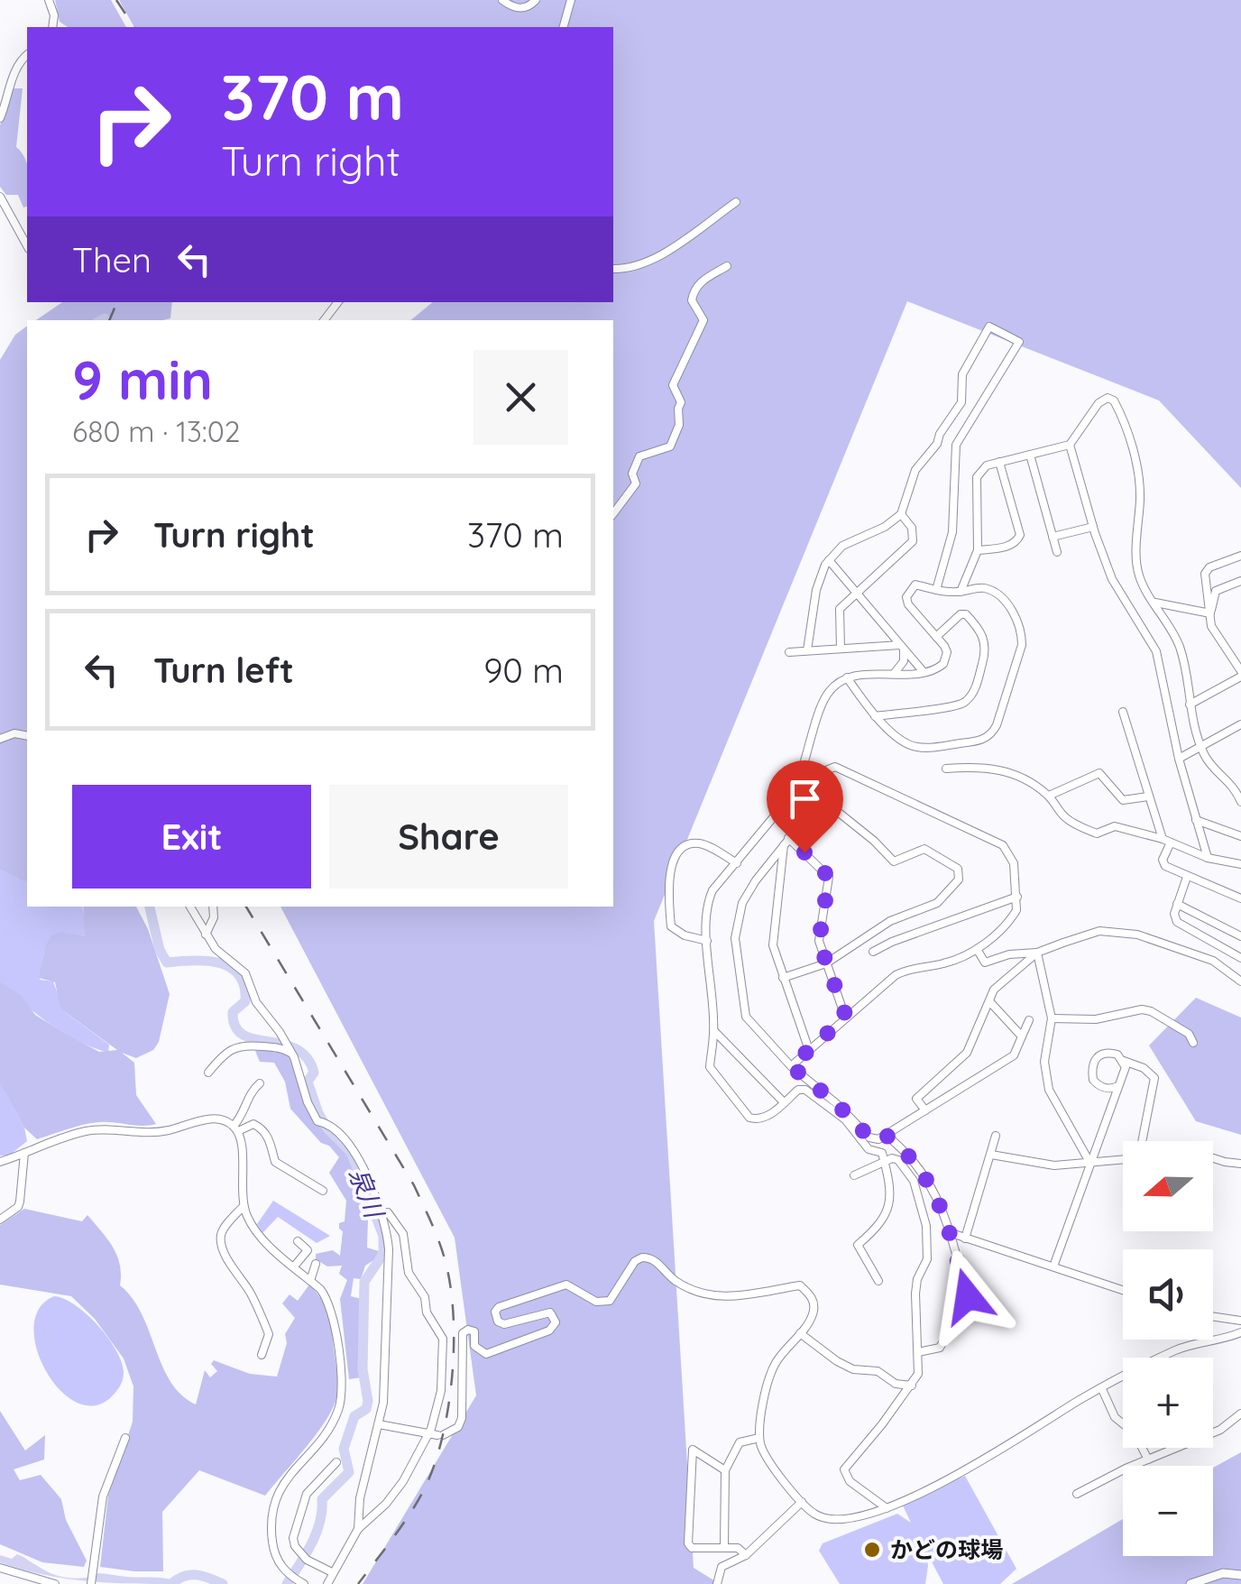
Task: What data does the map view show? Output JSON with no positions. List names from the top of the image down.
{
  "water": ["泉川"],
  "places": ["かどの球場"],
  "north": "left",
  "page": {
    "turn": ["370 m", "Turn right"],
    "then": "Then",
    "heading": ["9 min", "680 m · 13:02"],
    "list": [
      {
        "name": "Turn right",
        "value": "370 m"
      },
      {
        "name": "Turn left",
        "value": "90 m"
      }
    ],
    "buttons": ["Exit", "Share"],
    "map_buttons": ["+", "−"]
  }
}
